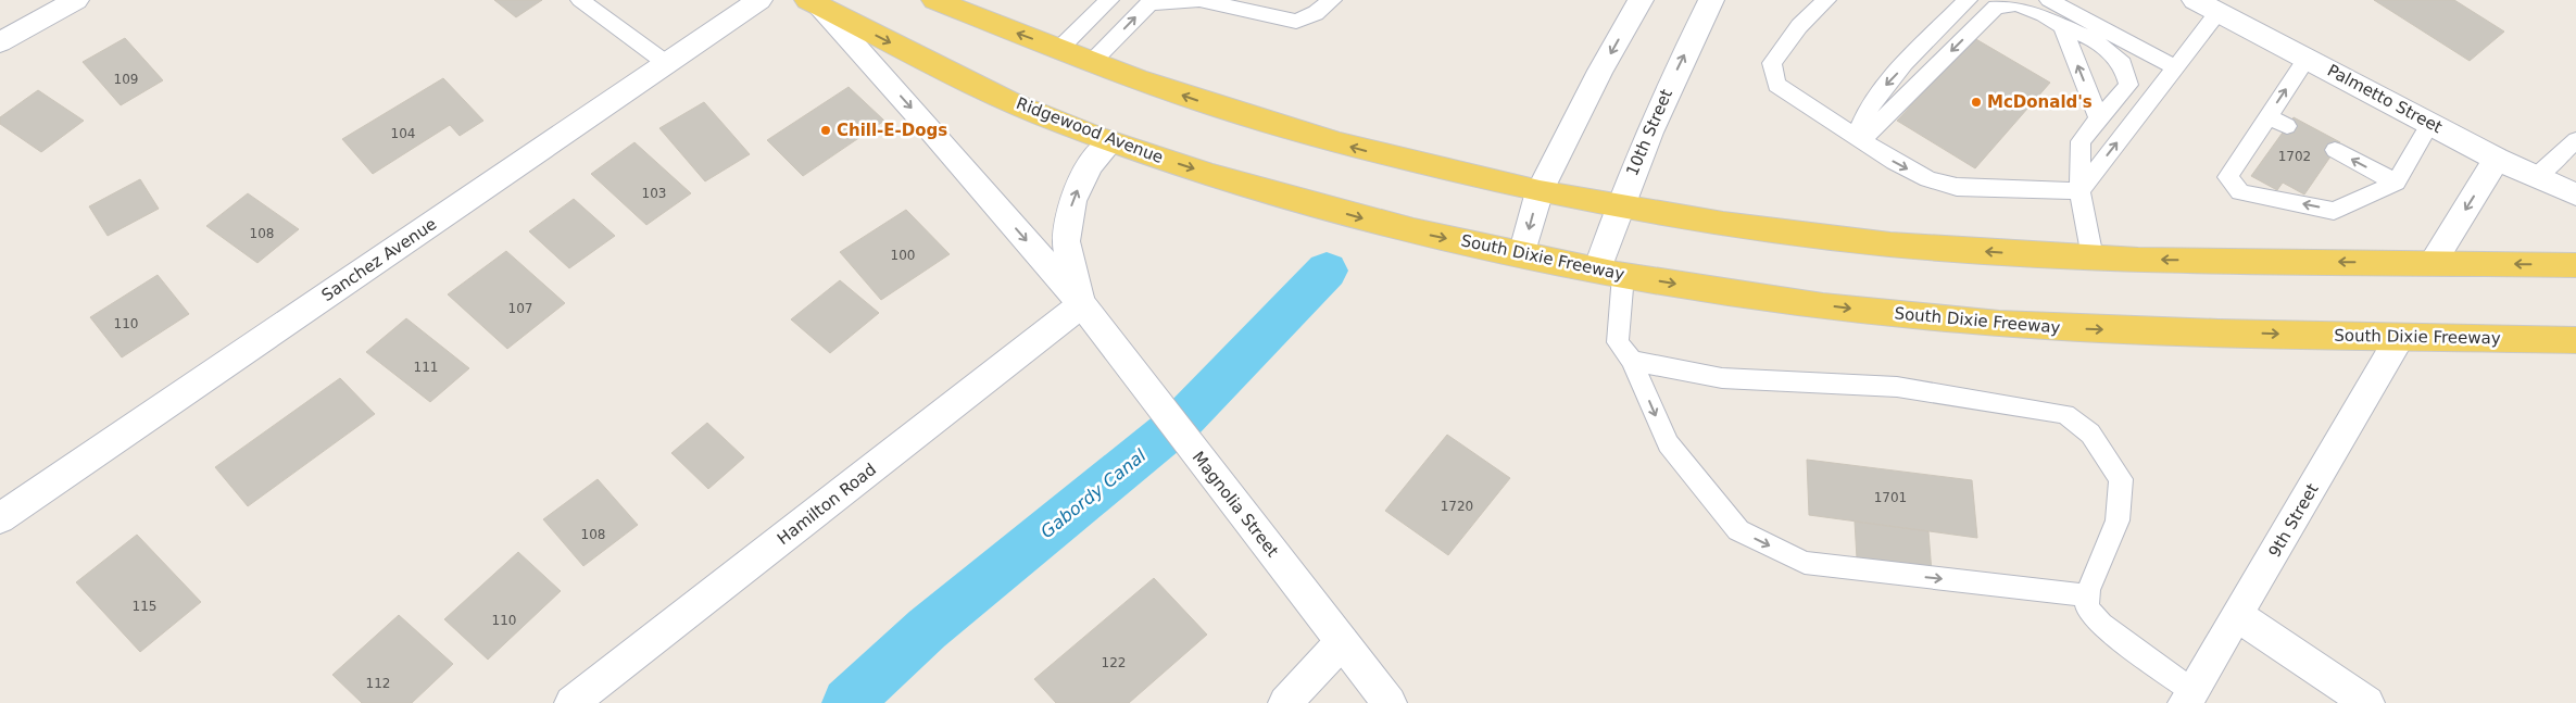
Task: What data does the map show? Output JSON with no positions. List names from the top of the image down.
{
  "streets": {
    "main road": ["Ridgewood Avenue", "South Dixie Freeway"],
    "street": [
      "Palmetto Street",
      "10th Street",
      "Sanchez Avenue",
      "Hamilton Road",
      "Magnolia Street",
      "9th Street"
    ]
  },
  "crossings": [
    ["Ridgewood Avenue", "South Dixie Freeway"],
    ["Ridgewood Avenue", "Magnolia Street"],
    ["10th Street", "South Dixie Freeway"],
    ["South Dixie Freeway", "9th Street"],
    ["Hamilton Road", "Magnolia Street"]
  ],
  "water": ["Gabordy Canal"],
  "places": ["McDonald's", "Chill-E-Dogs"],
  "house_numbers": [
    "109",
    "104",
    "1702",
    "103",
    "108",
    "100",
    "107",
    "110",
    "111",
    "1701",
    "1720",
    "108",
    "115",
    "110",
    "122",
    "112"
  ]
}
